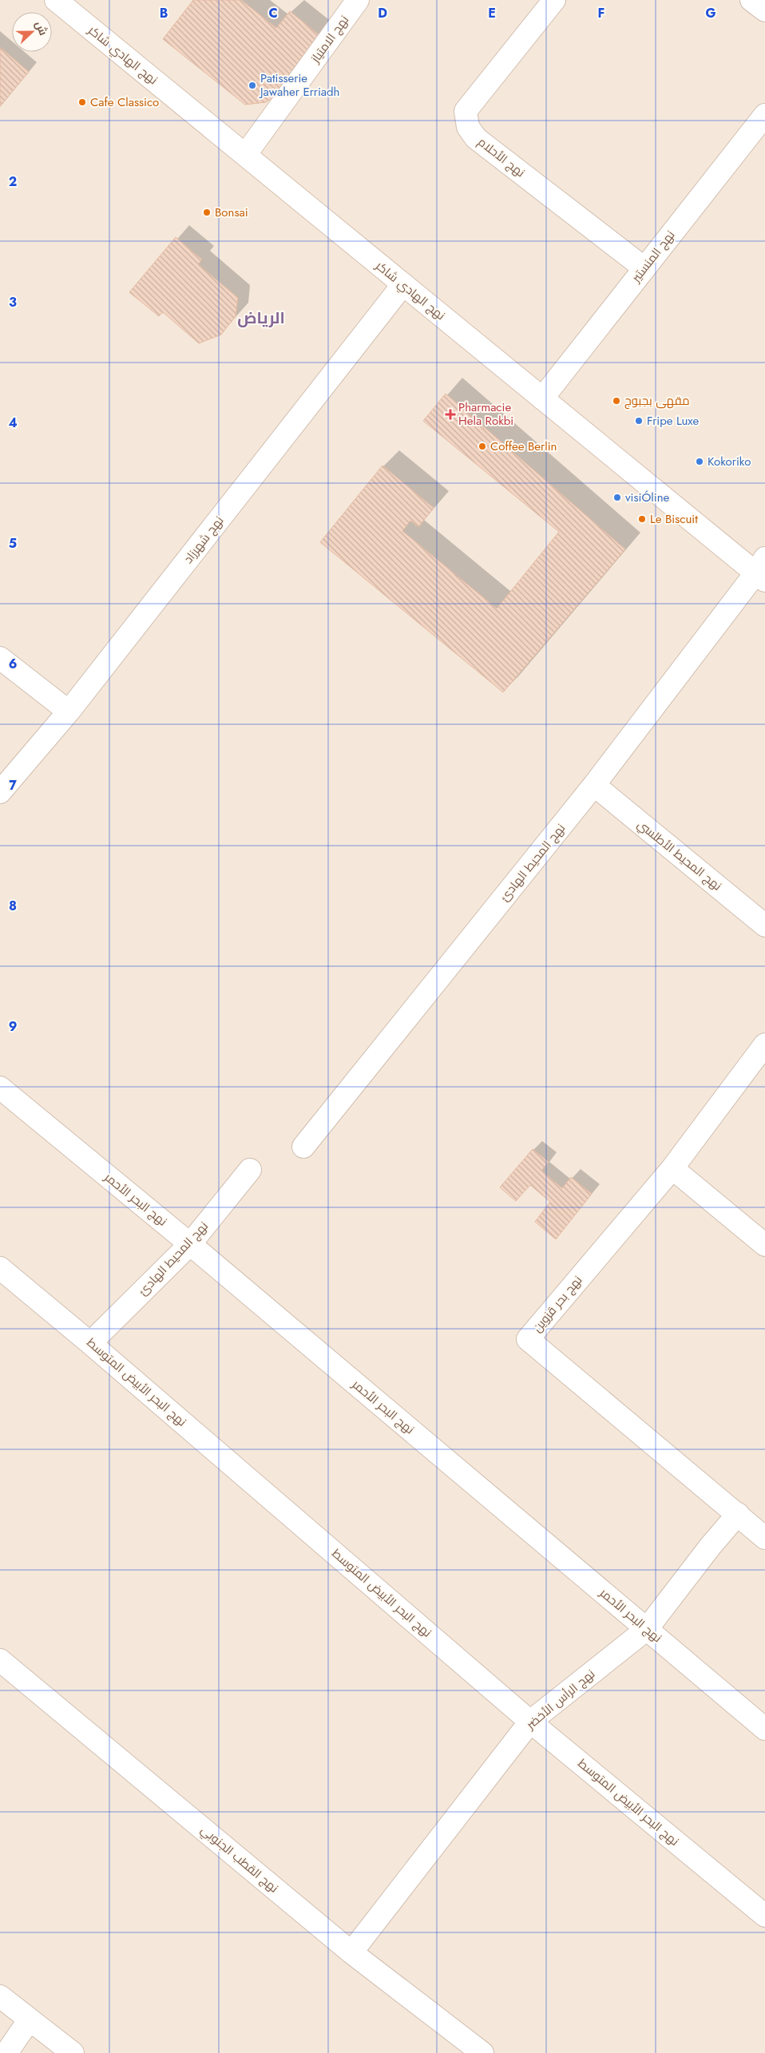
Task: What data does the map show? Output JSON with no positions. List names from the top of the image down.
{
  "streets": {
    "street": [
      "نهج الامتياز",
      "نهج الهادي شاكر",
      "نهج الأحلام",
      "نهج المنستير",
      "نهج شهرزاد",
      "نهج المحيط الأطلسي",
      "نهج المحيط الهادئ",
      "نهج البحر الأحمر",
      "نهج بحر قزوين",
      "نهج البحر الأبيض المتوسط",
      "نهج الرأس الأخضر",
      "نهج القطب الجنوبي"
    ]
  },
  "crossings": [
    ["نهج الامتياز", "نهج الهادي شاكر"],
    ["نهج الهادي شاكر", "نهج المنستير"],
    ["نهج الهادي شاكر", "نهج شهرزاد"],
    ["نهج الهادي شاكر", "نهج المحيط الهادئ"],
    ["نهج الأحلام", "نهج المنستير"],
    ["نهج المحيط الأطلسي", "نهج المحيط الهادئ"],
    ["نهج المحيط الهادئ", "نهج البحر الأحمر"],
    ["نهج المحيط الهادئ", "نهج البحر الأبيض المتوسط"],
    ["نهج البحر الأحمر", "نهج الرأس الأخضر"],
    ["نهج بحر قزوين", "نهج الرأس الأخضر"],
    ["نهج البحر الأبيض المتوسط", "نهج الرأس الأخضر"],
    ["نهج الرأس الأخضر", "نهج القطب الجنوبي"]
  ],
  "districts": ["الرياض"],
  "places": {
    "other": [
      "Patisserie Jawaher Erriadh",
      "Cafe Classico",
      "Bonsai",
      "مقهى بجبوج",
      "Fripe Luxe",
      "Coffee Berlin",
      "Kokoriko",
      "visiÓline",
      "Le Biscuit"
    ],
    "health": ["Pharmacie Hela Rokbi"]
  },
  "north": "right",
  "grid": {
    "columns": [
      "B",
      "C",
      "D",
      "E",
      "F",
      "G"
    ],
    "rows": [
      "2",
      "3",
      "4",
      "5",
      "6",
      "7",
      "8",
      "9"
    ]
  }
}
